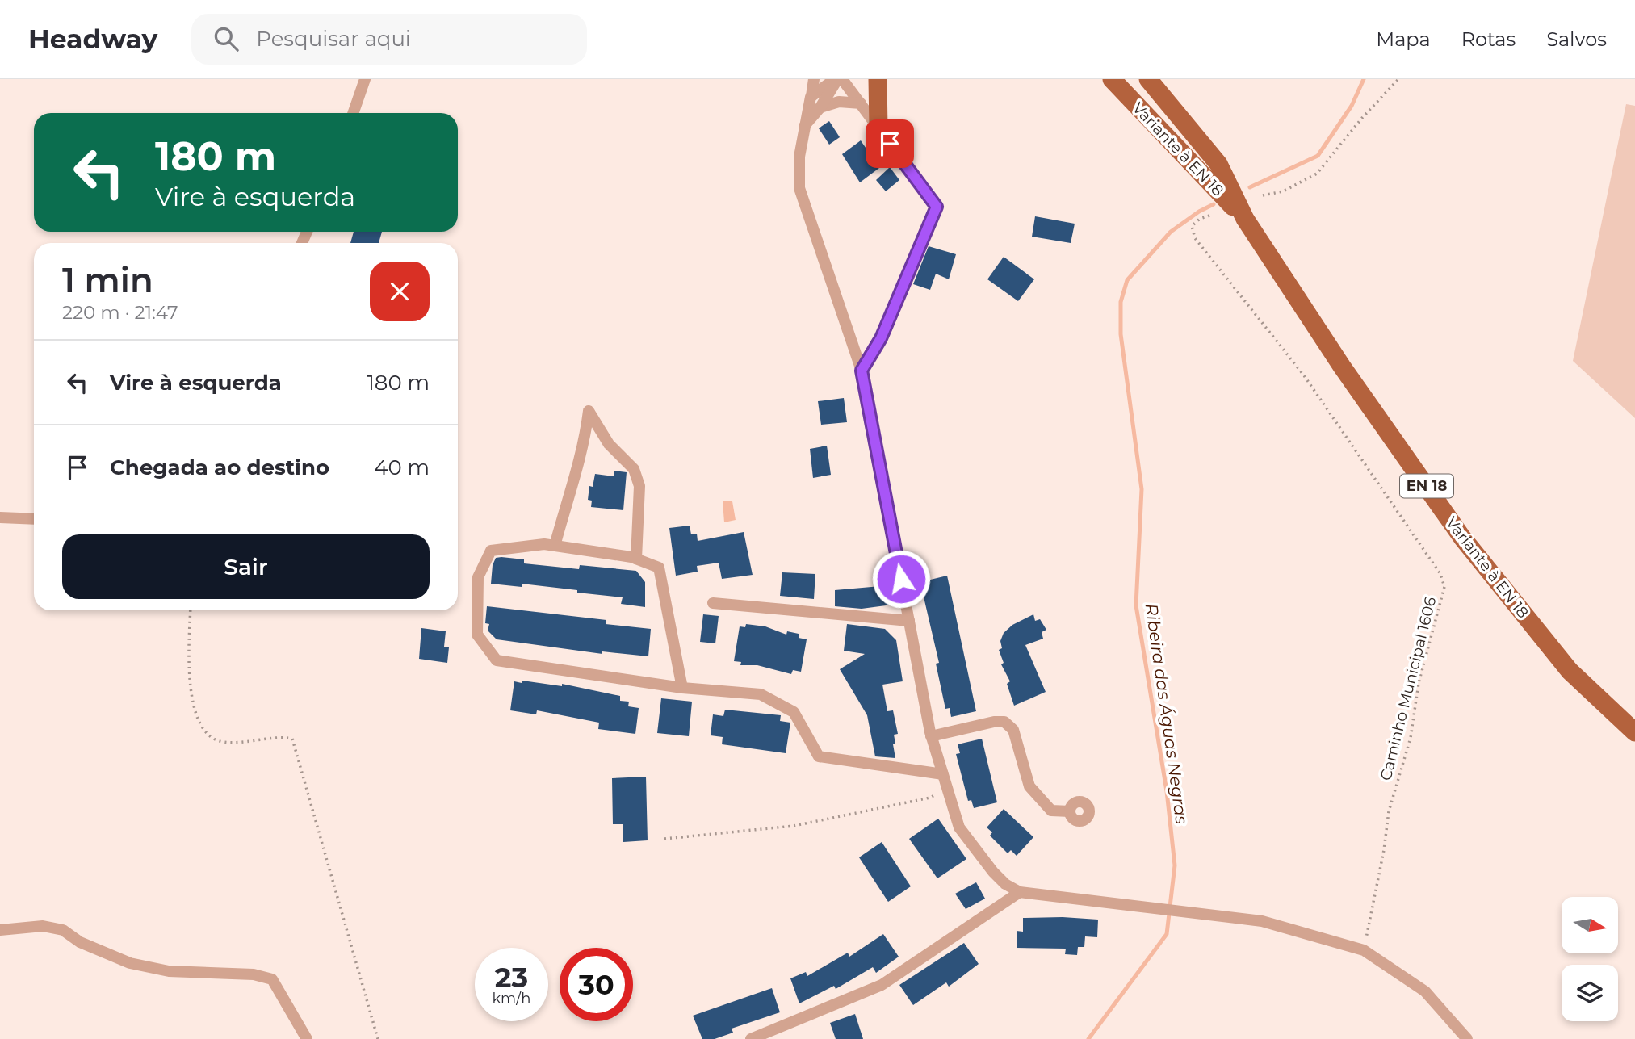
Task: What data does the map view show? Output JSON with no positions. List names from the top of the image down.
{
  "streets": {
    "main road": ["Variante à EN 18", "EN 18"],
    "path": ["Caminho Municipal 1606"]
  },
  "water": ["Ribeira das Águas Negras"],
  "north": "right",
  "page": {
    "header": "Headway",
    "search": "Pesquisar aqui",
    "nav": ["Mapa", "Rotas", "Salvos"],
    "turn": ["180 m", "Vire à esquerda"],
    "heading": ["1 min", "220 m · 21:47"],
    "list": [
      {
        "name": "Vire à esquerda",
        "value": "180 m"
      },
      {
        "name": "Chegada ao destino",
        "value": "40 m"
      }
    ],
    "buttons": "Sair",
    "speed": "23 km/h",
    "limit": "30"
  }
}
